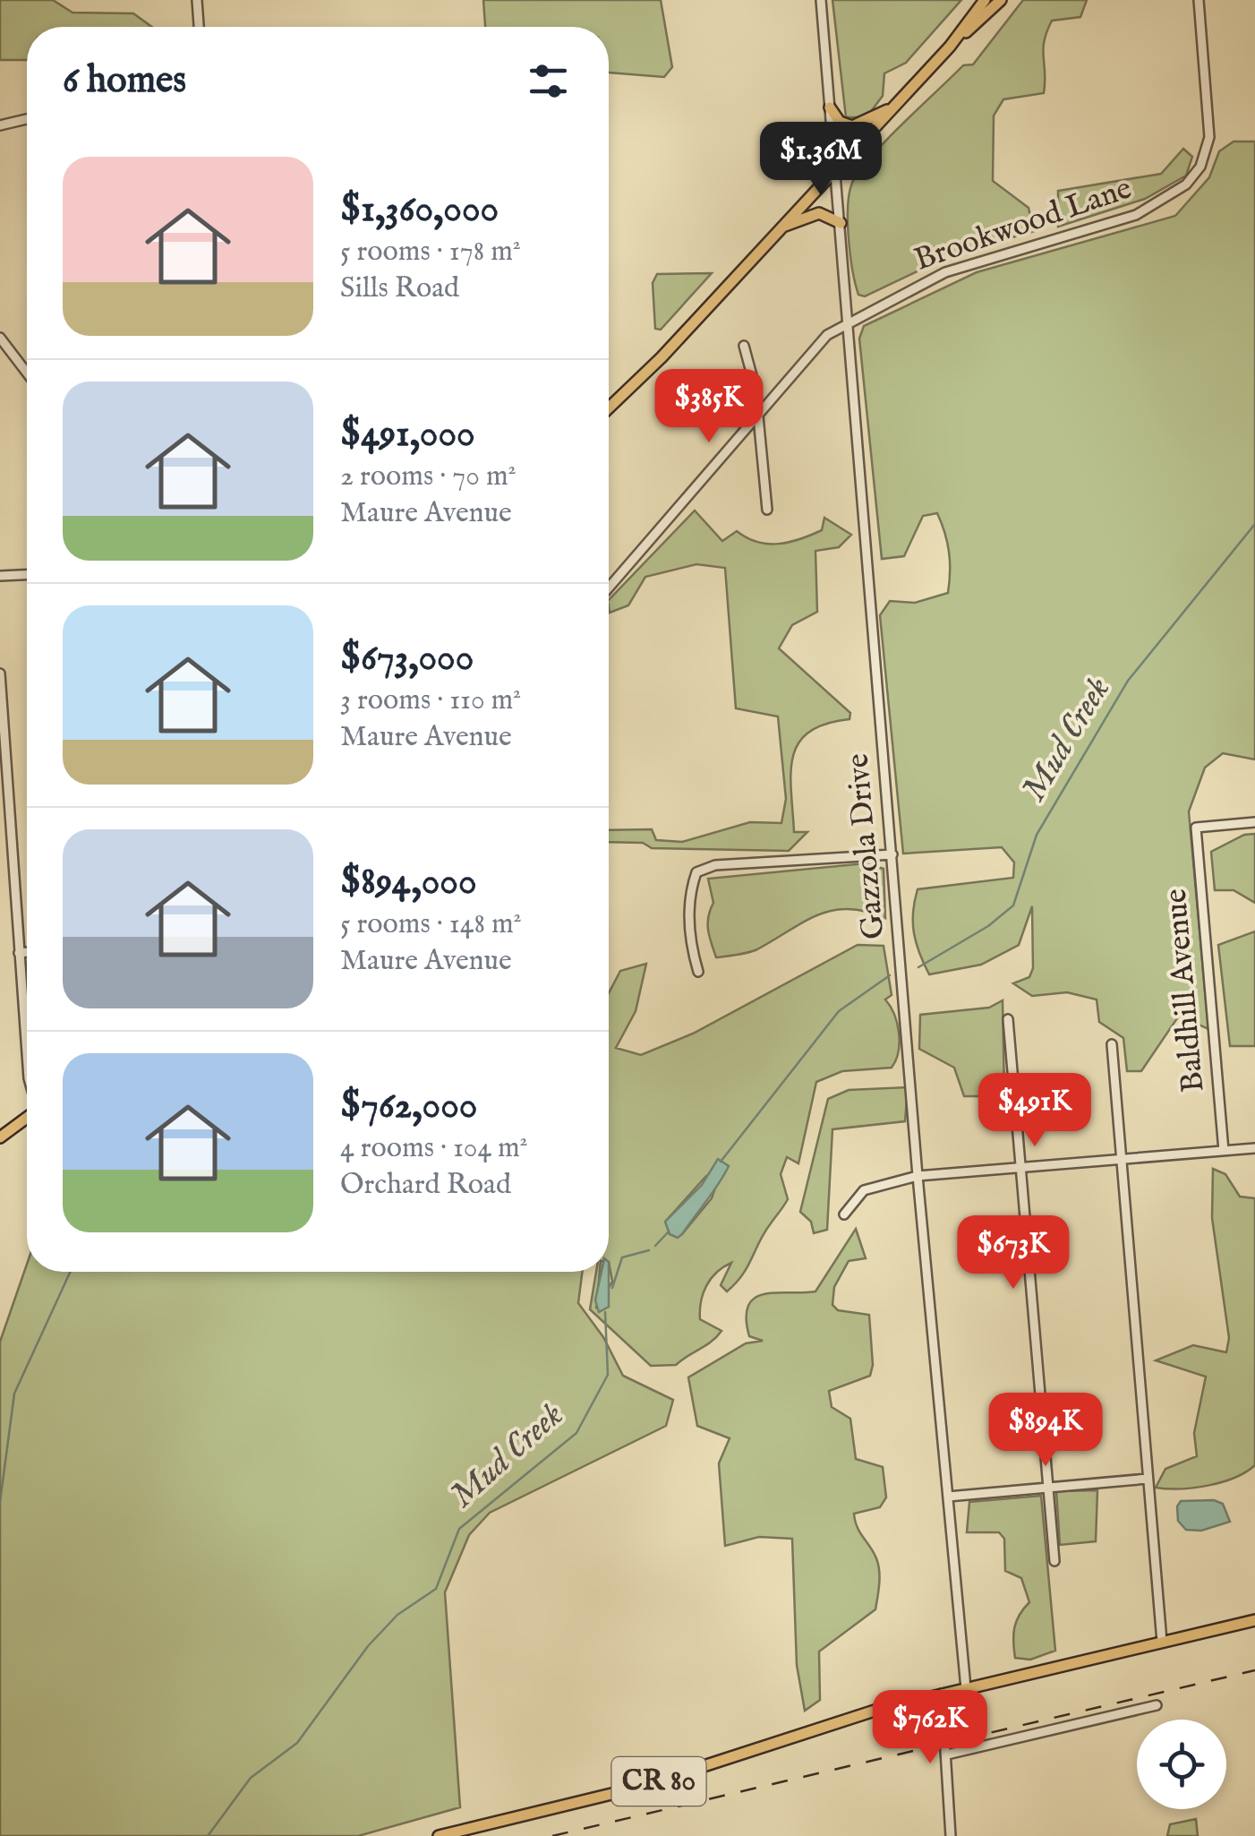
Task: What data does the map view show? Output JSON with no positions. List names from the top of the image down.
{
  "streets": {
    "main road": ["CR 80"],
    "street": ["Brookwood Lane", "Gazzola Drive", "Baldhill Avenue"]
  },
  "crossings": [
    ["Brookwood Lane", "Gazzola Drive"],
    ["Gazzola Drive", "CR 80"]
  ],
  "water": ["Mud Creek"],
  "page": {
    "heading": "6 homes",
    "price": [
      "$1.36M",
      "$385K",
      "$491K",
      "$673K",
      "$894K",
      "$762K"
    ],
    "list": [
      {
        "name": "$1,360,000",
        "note": "5 rooms · 178 m² · Sills Road"
      },
      {
        "name": "$491,000",
        "note": "2 rooms · 70 m² · Maure Avenue"
      },
      {
        "name": "$673,000",
        "note": "3 rooms · 110 m² · Maure Avenue"
      },
      {
        "name": "$894,000",
        "note": "5 rooms · 148 m² · Maure Avenue"
      },
      {
        "name": "$762,000",
        "note": "4 rooms · 104 m² · Orchard Road"
      }
    ]
  }
}
